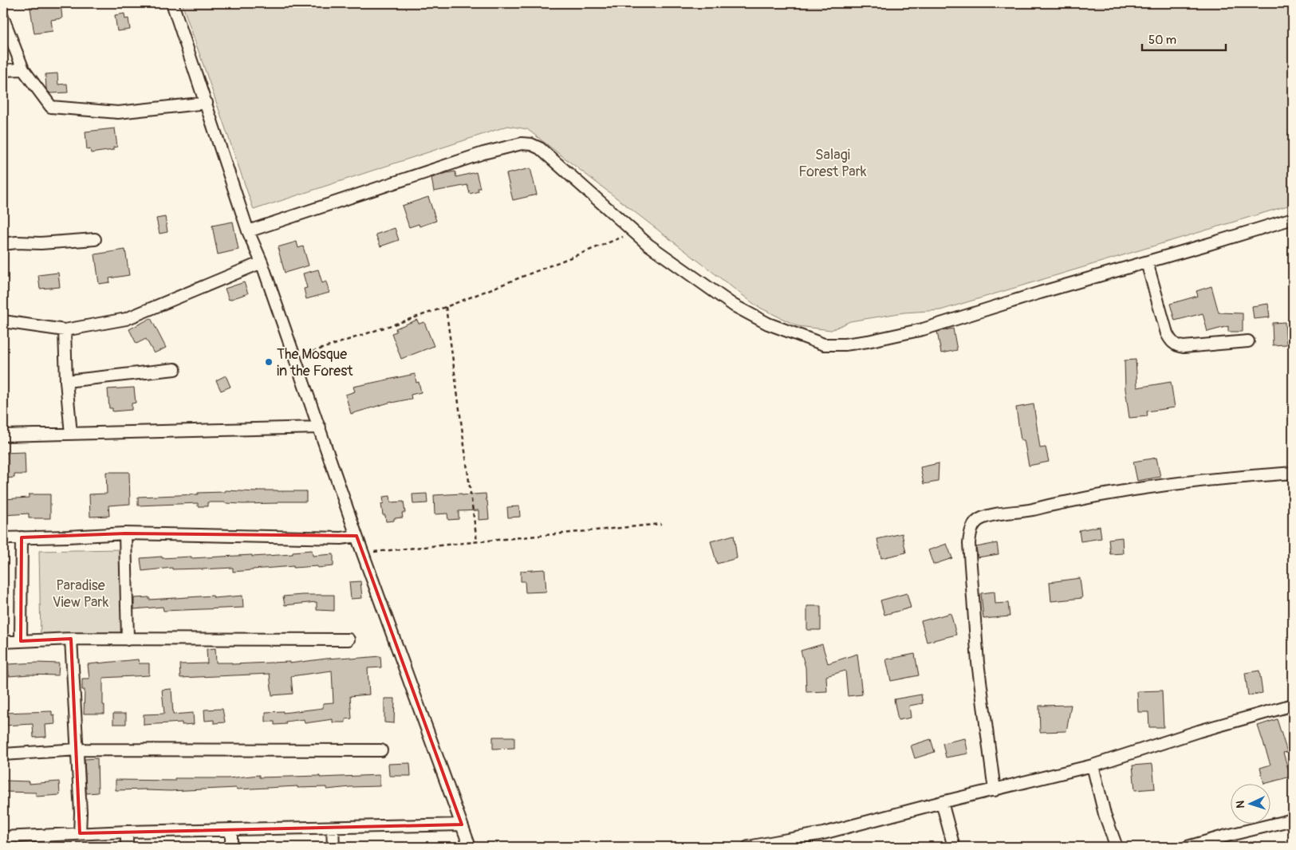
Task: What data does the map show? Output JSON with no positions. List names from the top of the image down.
{
  "parks": ["Salagi Forest Park", "Paradise View Park"],
  "places": ["The Mosque in the Forest"],
  "scale_bar": "50 m",
  "north": "left"
}
